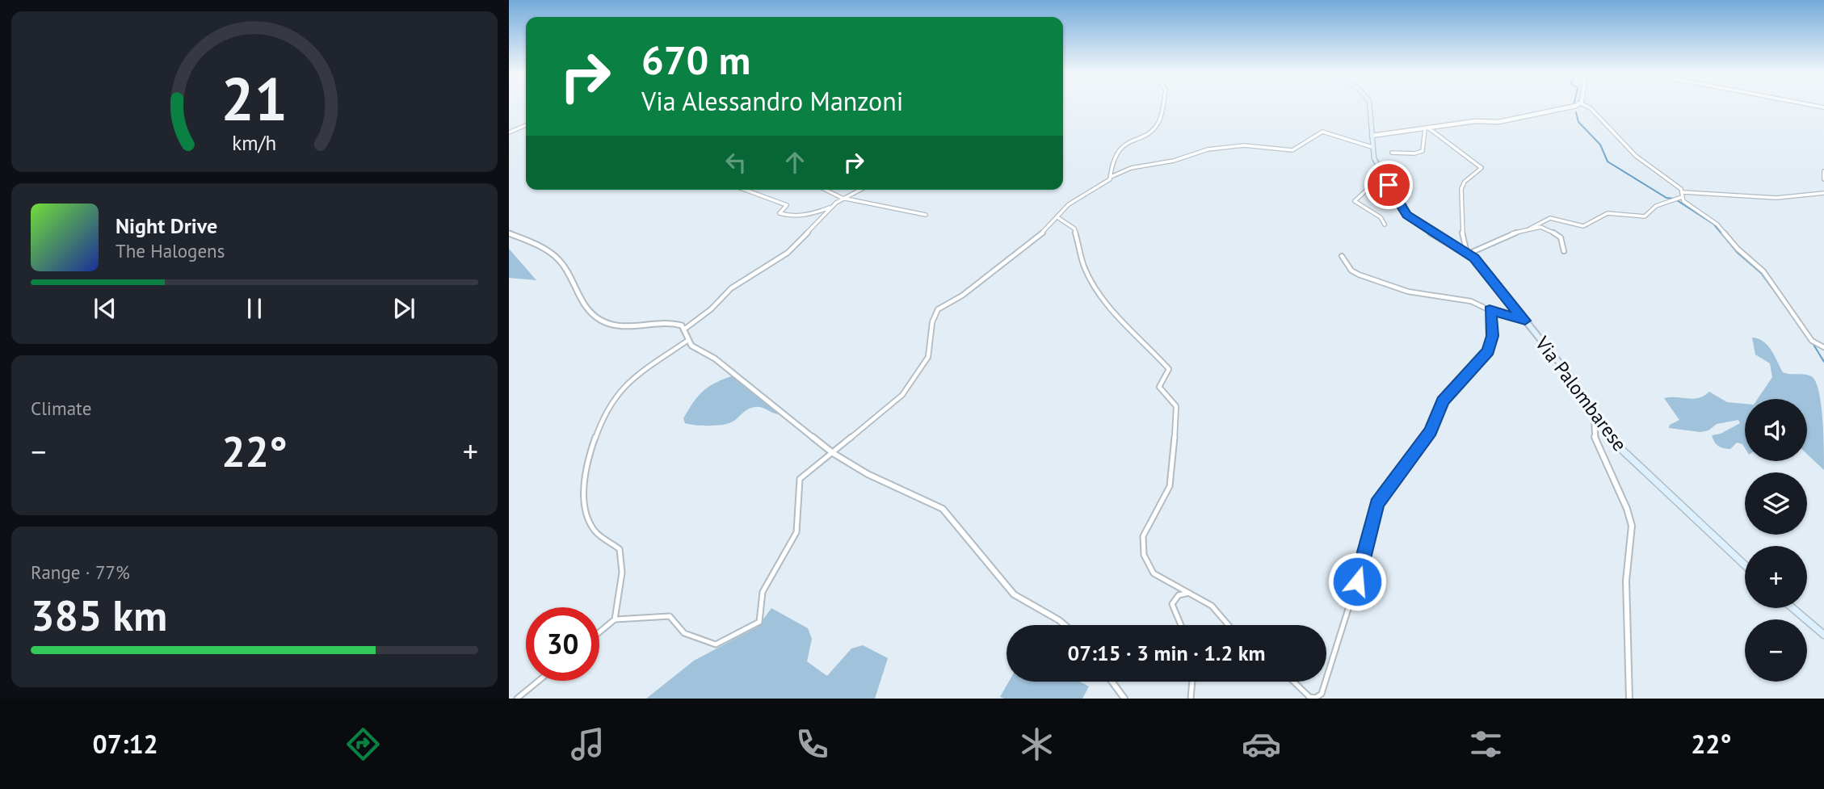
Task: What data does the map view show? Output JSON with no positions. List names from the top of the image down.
{
  "streets": {
    "main road": ["Via Palombarese"]
  },
  "page": {
    "turn": ["670 m", "Via Alessandro Manzoni"],
    "song": ["Night Drive", "The Halogens"],
    "tile": [
      "Climate",
      ["Range · 77%", "385 km"]
    ],
    "map_buttons": ["+", "−"],
    "heat": ["−", "22°", "+"],
    "limit": "30",
    "trip": "07:15 · 3 min · 1.2 km",
    "tabs": ["07:12", "22°"],
    "gauge": ["21", "km/h"]
  }
}
